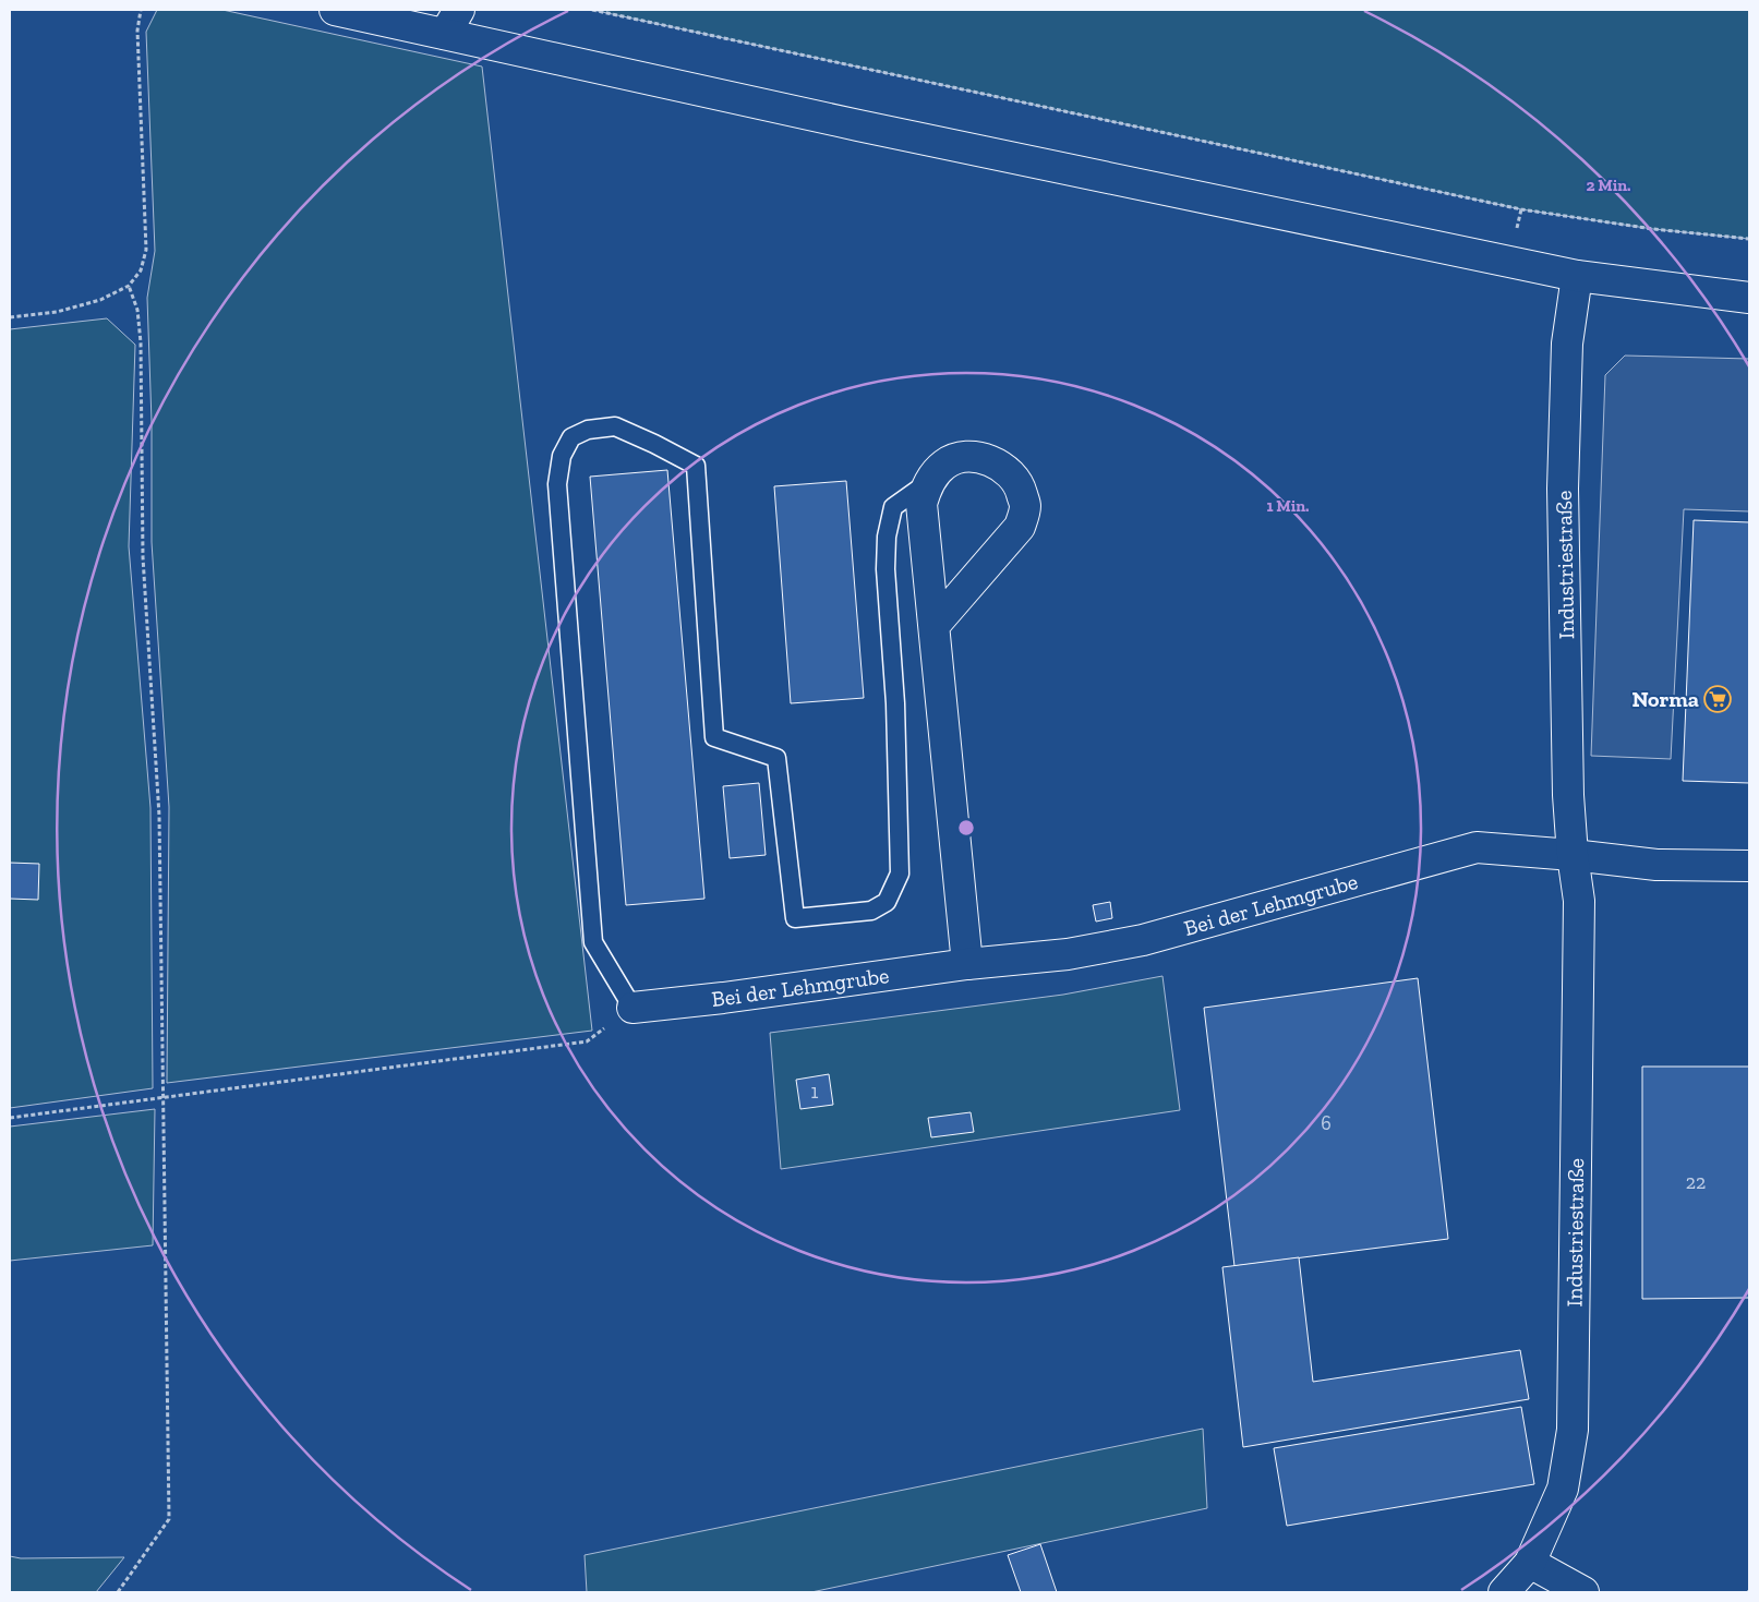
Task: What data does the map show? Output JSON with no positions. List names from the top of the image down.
{
  "streets": {
    "street": ["Industriestraße", "Bei der Lehmgrube"]
  },
  "crossings": [
    ["Industriestraße", "Bei der Lehmgrube"]
  ],
  "places": {
    "supermarket": ["Norma"]
  },
  "house_numbers": ["1", "6", "22"],
  "rings": ["2 Min.", "1 Min."]
}
